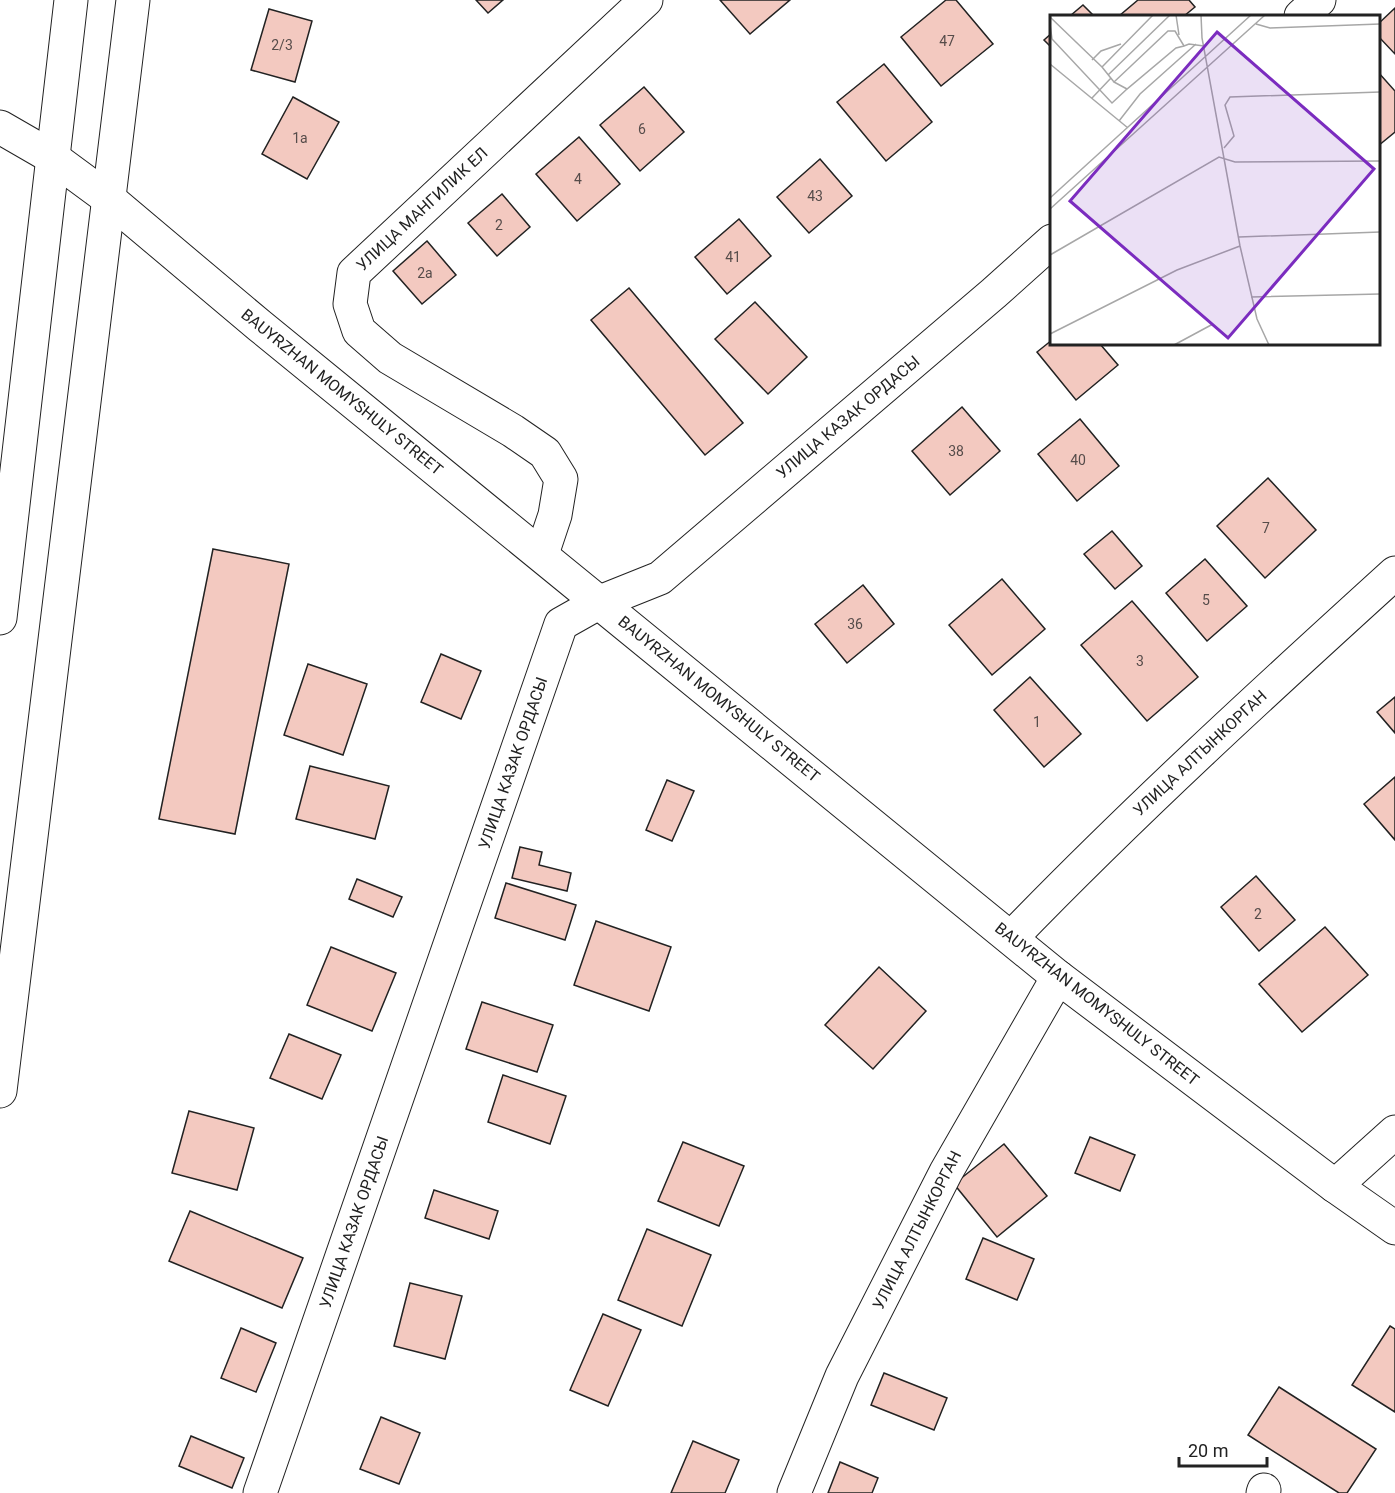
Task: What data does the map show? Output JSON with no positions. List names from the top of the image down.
{
  "streets": {
    "main road": [
      "УЛИЦА МАНГИЛИК ЕЛ",
      "BAUYRZHAN MOMYSHULY STREET",
      "УЛИЦА КАЗАК ОРДАСЫ",
      "УЛИЦА АЛТЫНКОРГАН"
    ]
  },
  "crossings": [
    ["УЛИЦА МАНГИЛИК ЕЛ", "BAUYRZHAN MOMYSHULY STREET"],
    ["BAUYRZHAN MOMYSHULY STREET", "УЛИЦА КАЗАК ОРДАСЫ"],
    ["BAUYRZHAN MOMYSHULY STREET", "УЛИЦА АЛТЫНКОРГАН"]
  ],
  "house_numbers": [
    "47",
    "2/3",
    "6",
    "1а",
    "4",
    "43",
    "2",
    "41",
    "2а",
    "38",
    "40",
    "7",
    "5",
    "36",
    "3",
    "1",
    "2"
  ],
  "scale_bar": "20 m"
}
